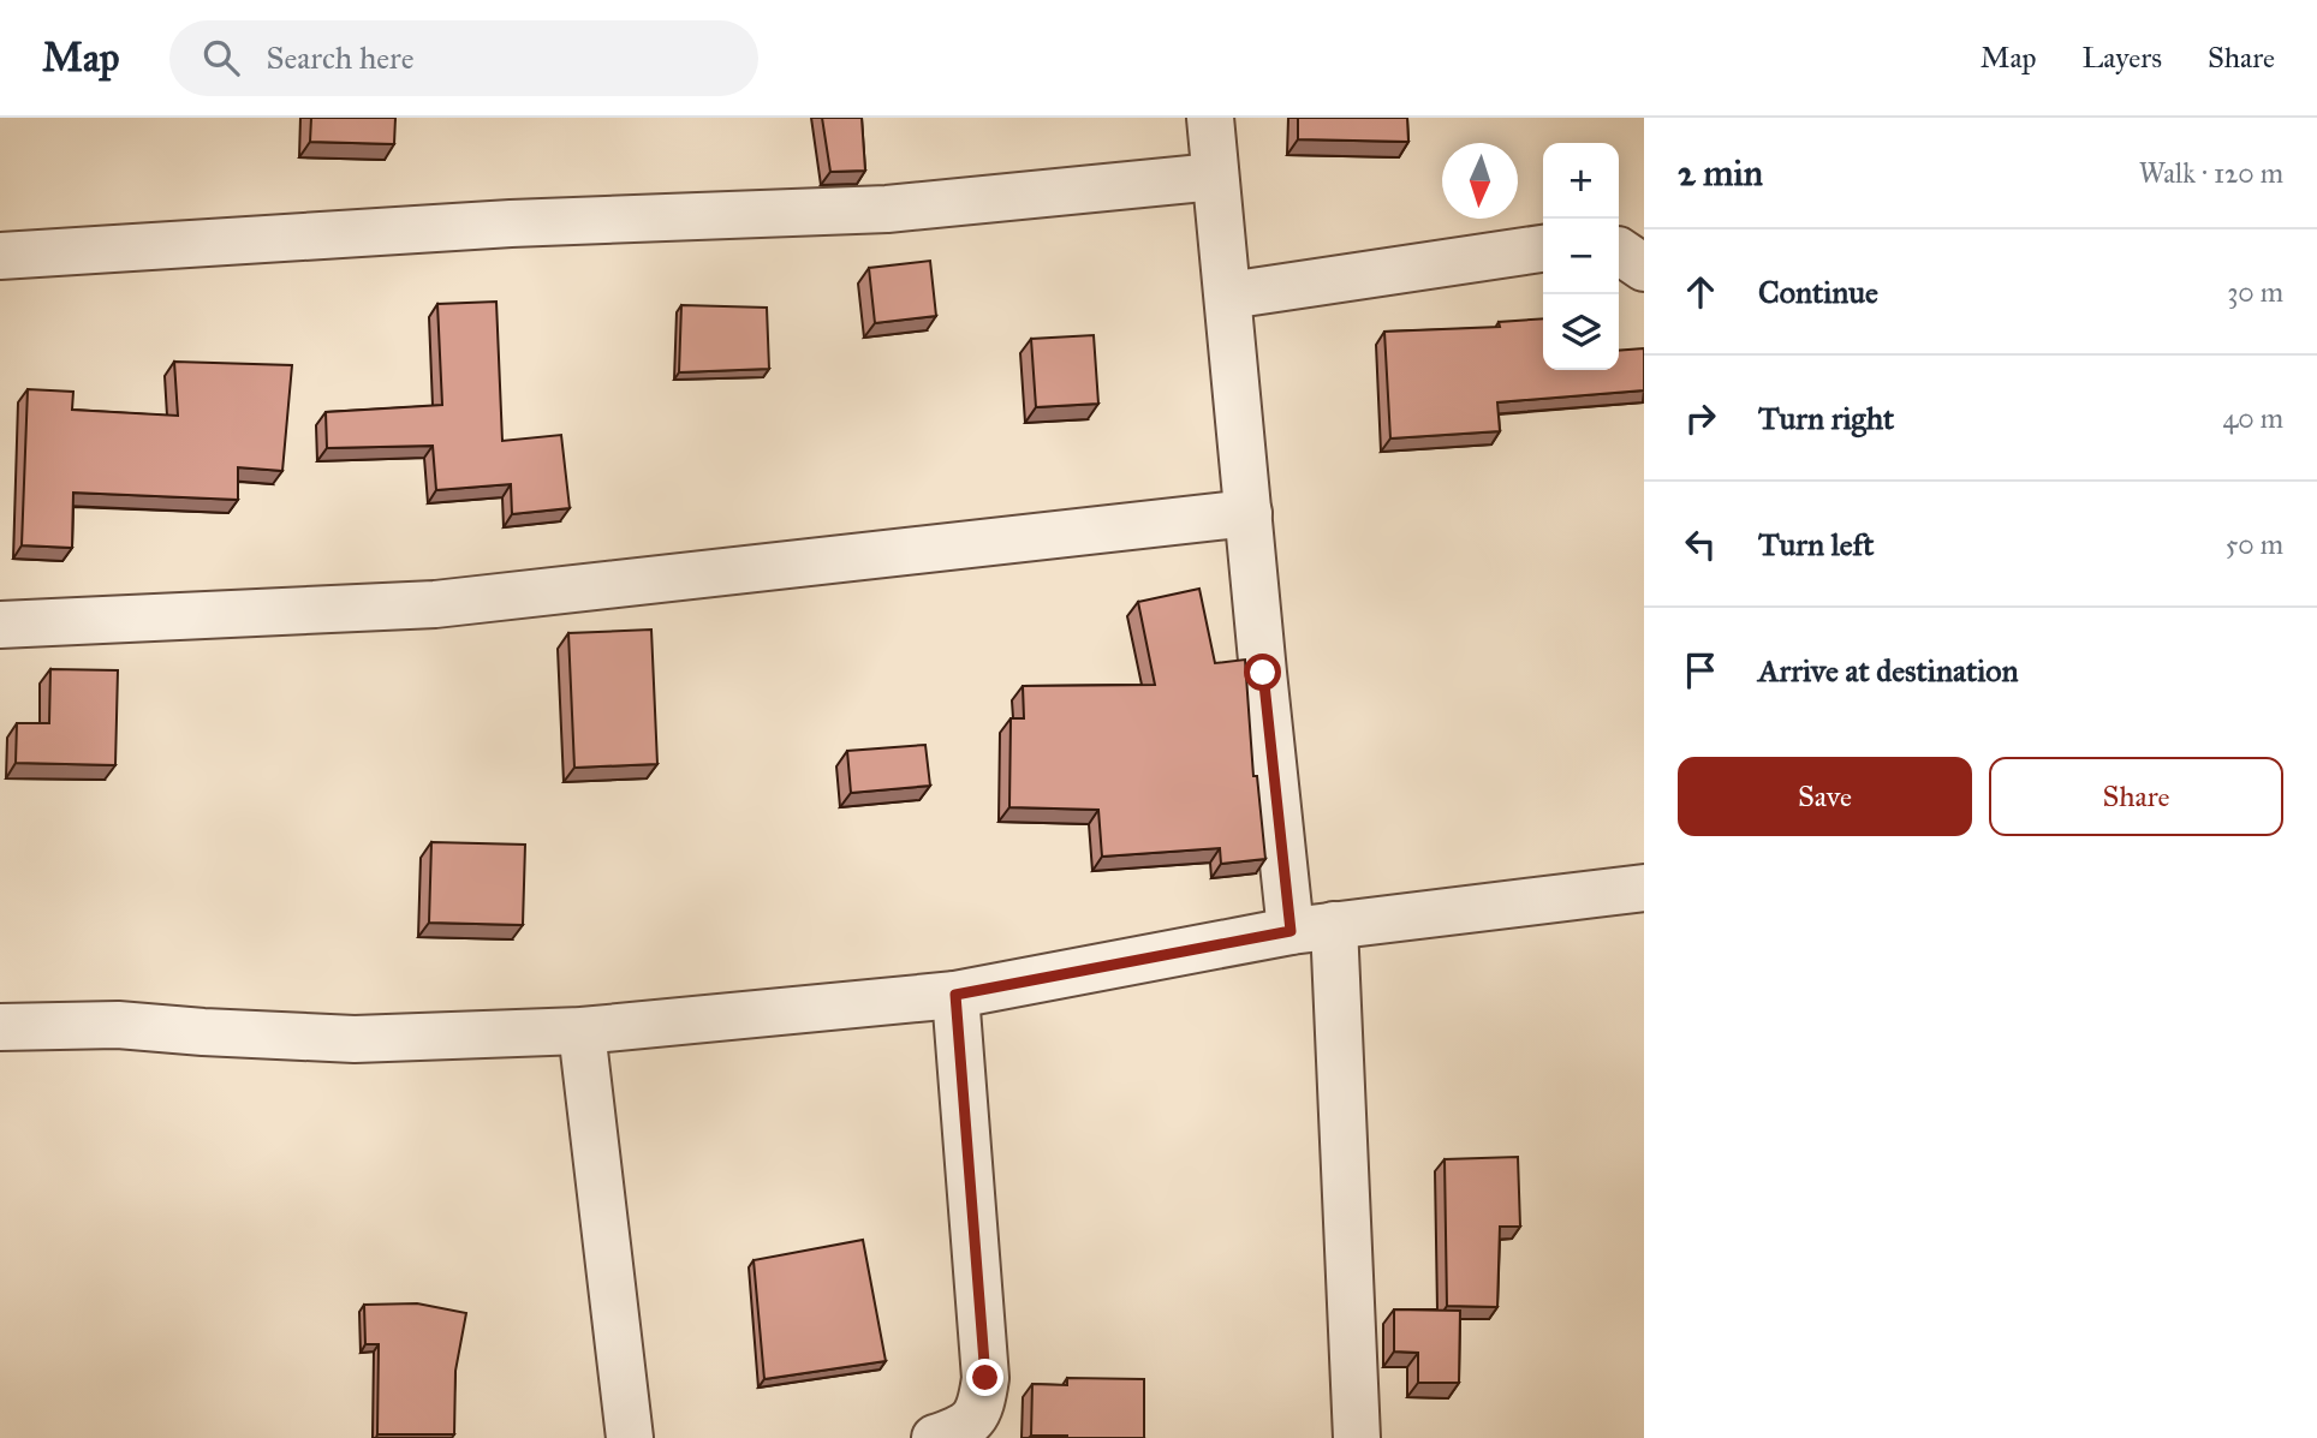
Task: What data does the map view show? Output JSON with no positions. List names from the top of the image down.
{
  "north": "bottom",
  "page": {
    "header": "Map",
    "search": "Search here",
    "nav": ["Map", "Layers", "Share"],
    "heading": ["2 min", "Walk · 120 m"],
    "map_buttons": ["+", "−"],
    "list": [
      ["Continue", "30 m"],
      ["Turn right", "40 m"],
      ["Turn left", "50 m"],
      "Arrive at destination"
    ],
    "buttons": ["Save", "Share"]
  }
}
